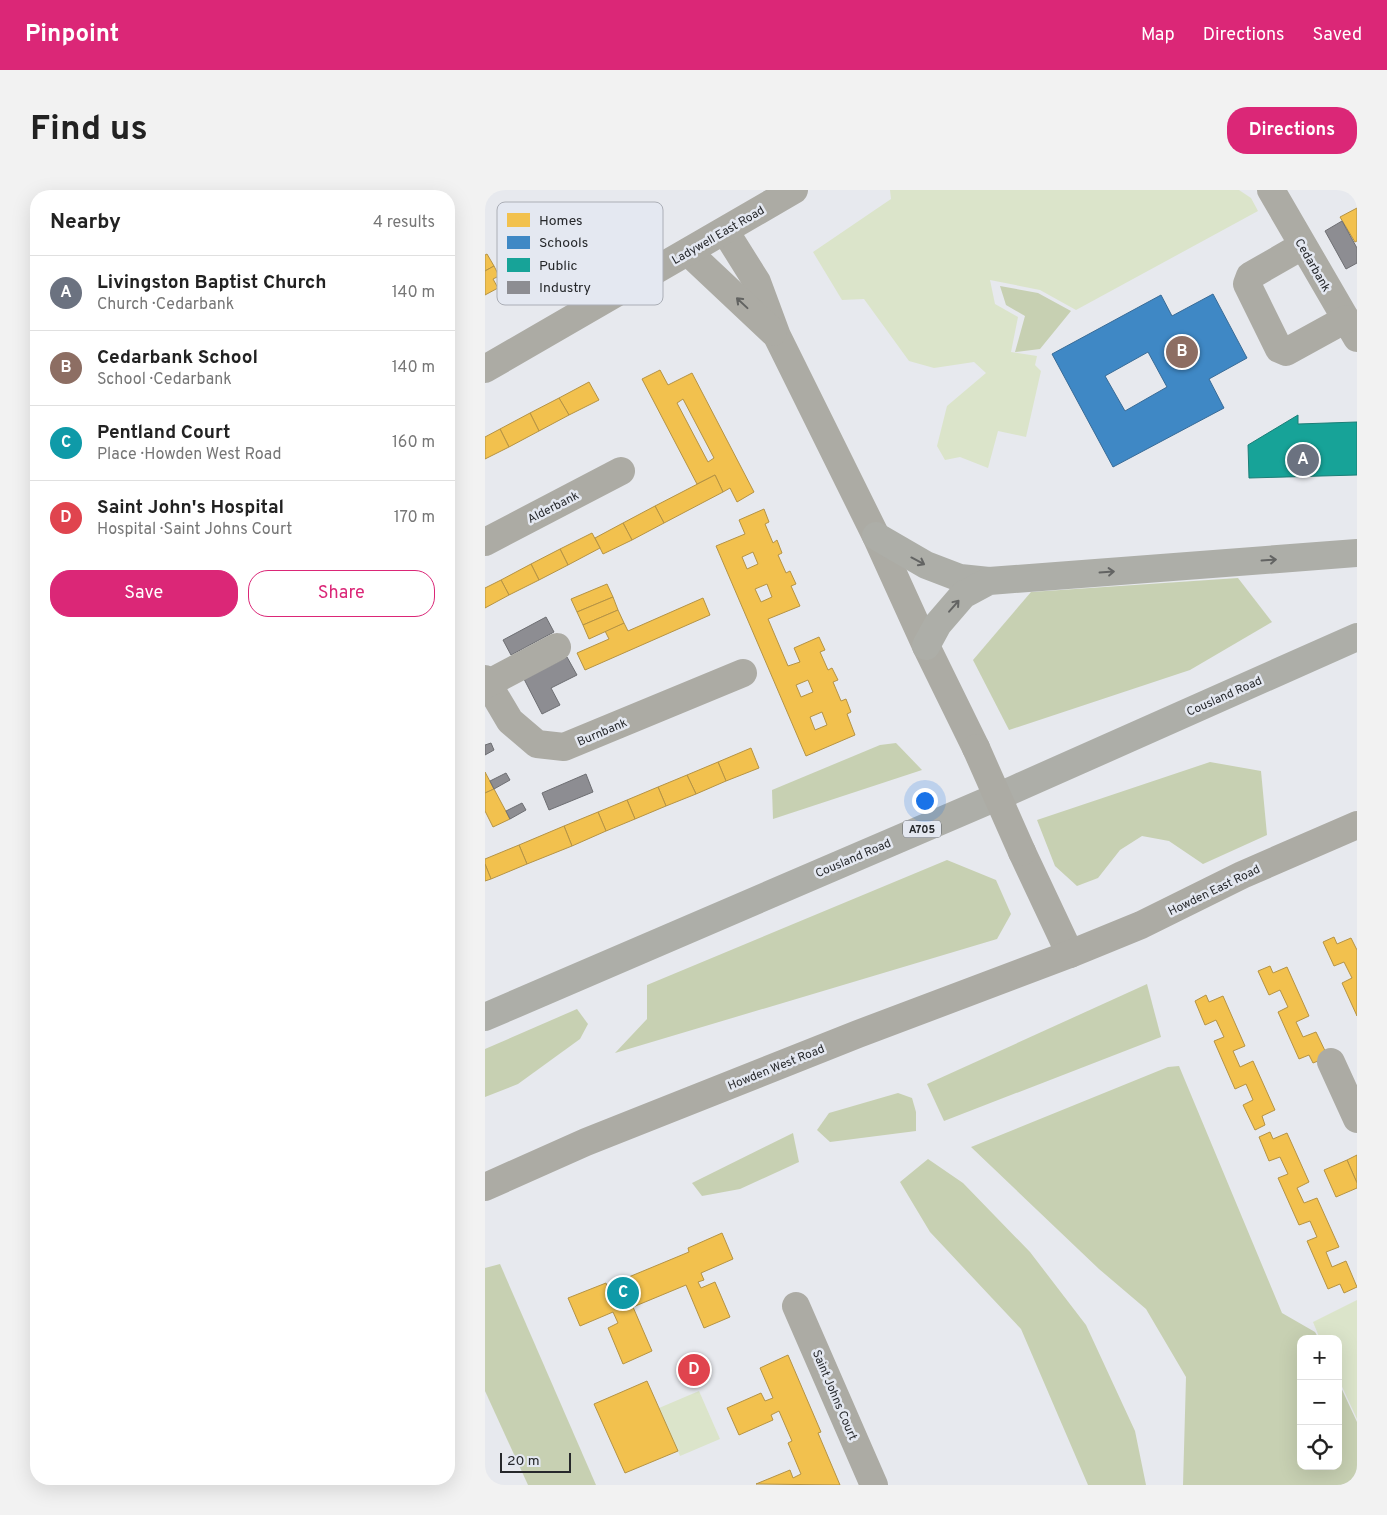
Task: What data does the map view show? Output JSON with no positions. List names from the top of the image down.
{
  "streets": {
    "main road": ["Cousland Road", "A705"],
    "street": [
      "Ladywell East Road",
      "Cedarbank",
      "Alderbank",
      "Burnbank",
      "Howden East Road",
      "Howden West Road",
      "Saint Johns Court"
    ]
  },
  "crossings": [
    ["Howden East Road", "Howden West Road"]
  ],
  "legend": [
    "Homes",
    "Schools",
    "Public",
    "Industry"
  ],
  "scale_bar": "20 m",
  "page": {
    "header": "Pinpoint",
    "nav": ["Map", "Directions", "Saved"],
    "buttons": [
      "Directions",
      ["Save", "Share"]
    ],
    "title": "Find us",
    "heading": ["Nearby", "4 results"],
    "list": [
      {
        "mark": "A",
        "name": "Livingston Baptist Church",
        "note": "Church · Cedarbank",
        "value": "140 m"
      },
      {
        "mark": "B",
        "name": "Cedarbank School",
        "note": "School · Cedarbank",
        "value": "140 m"
      },
      {
        "mark": "C",
        "name": "Pentland Court",
        "note": "Place · Howden West Road",
        "value": "160 m"
      },
      {
        "mark": "D",
        "name": "Saint John's Hospital",
        "note": "Hospital · Saint Johns Court",
        "value": "170 m"
      }
    ],
    "pins": [
      "B",
      "A",
      "C",
      "D"
    ],
    "map_buttons": ["+", "−"],
    "scale": "20 m"
  }
}
